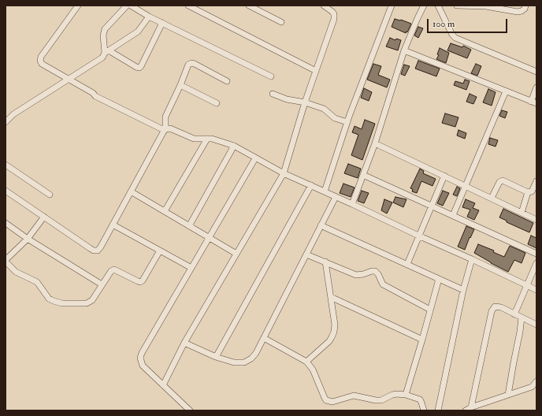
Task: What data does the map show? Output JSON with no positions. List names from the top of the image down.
{
  "scale_bar": "100 m"
}
